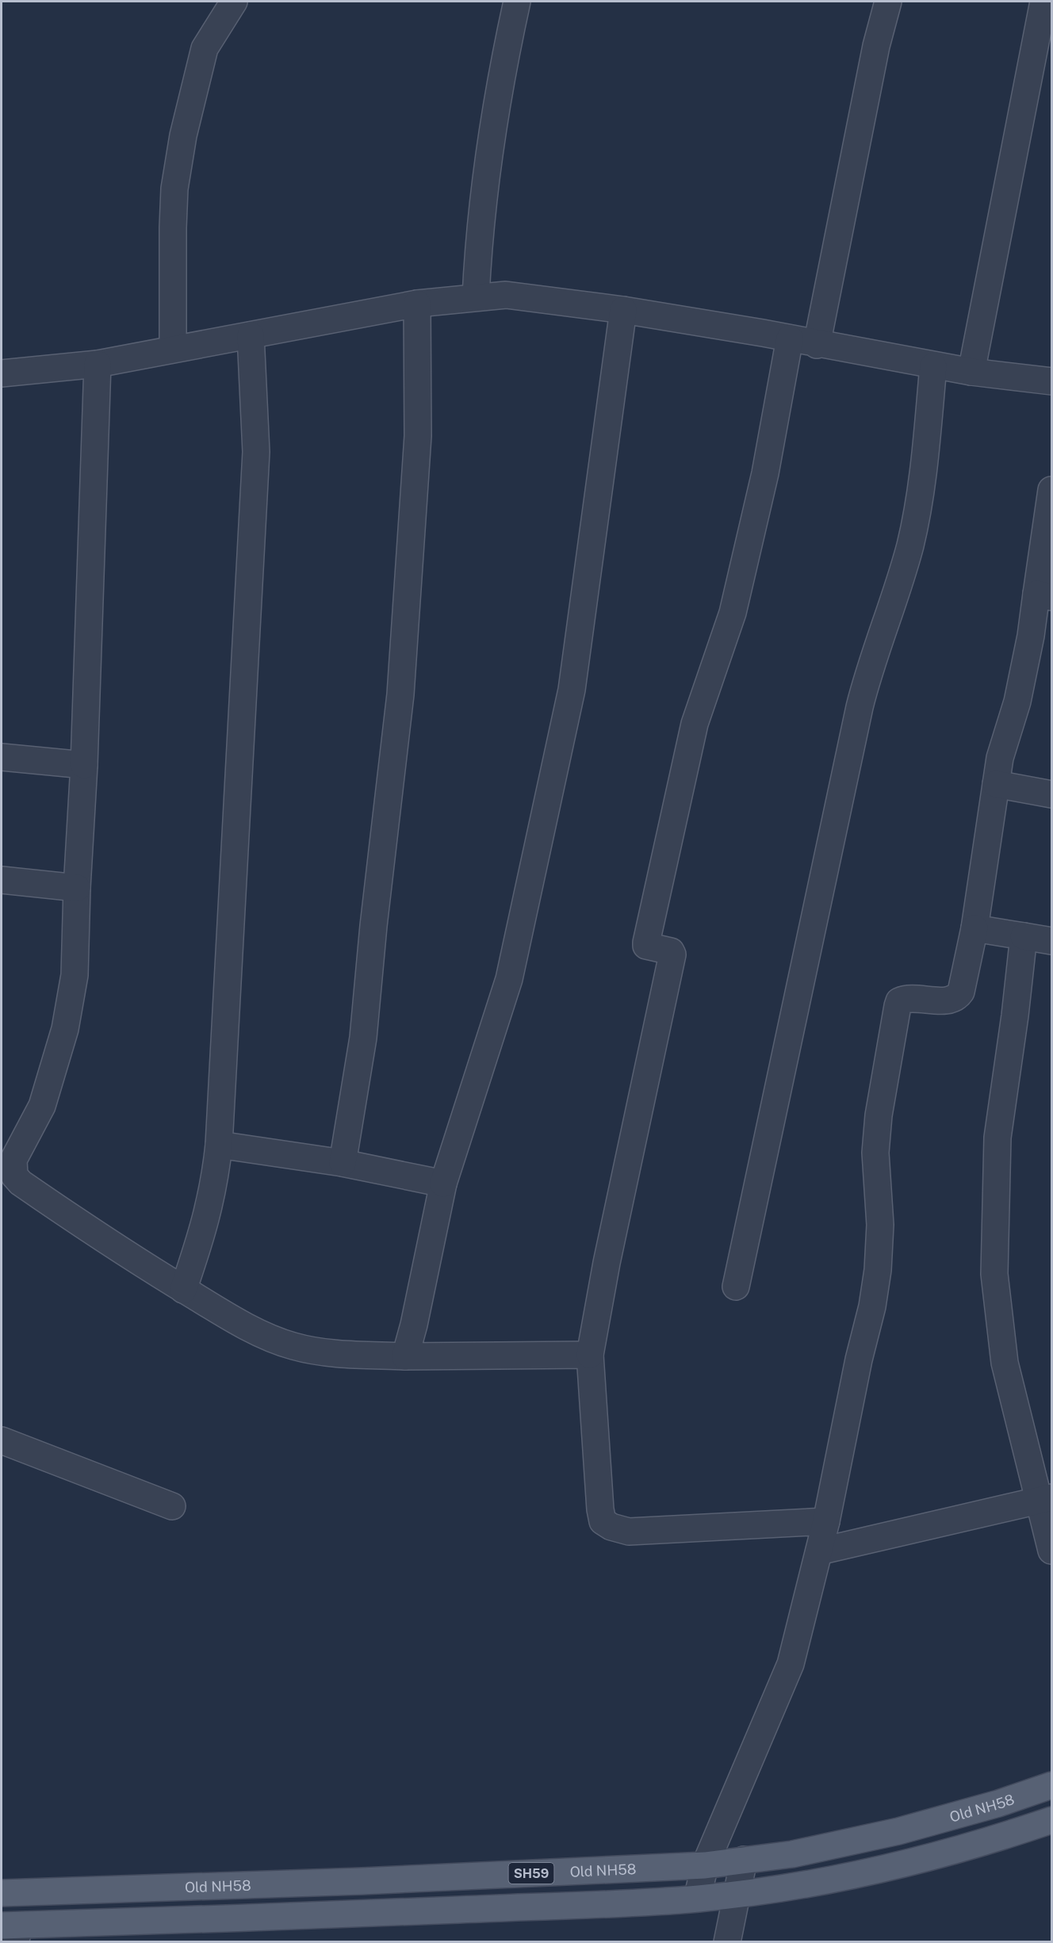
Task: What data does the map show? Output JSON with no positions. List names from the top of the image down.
{
  "streets": {
    "main road": ["Old NH58", "SH59"]
  }
}
